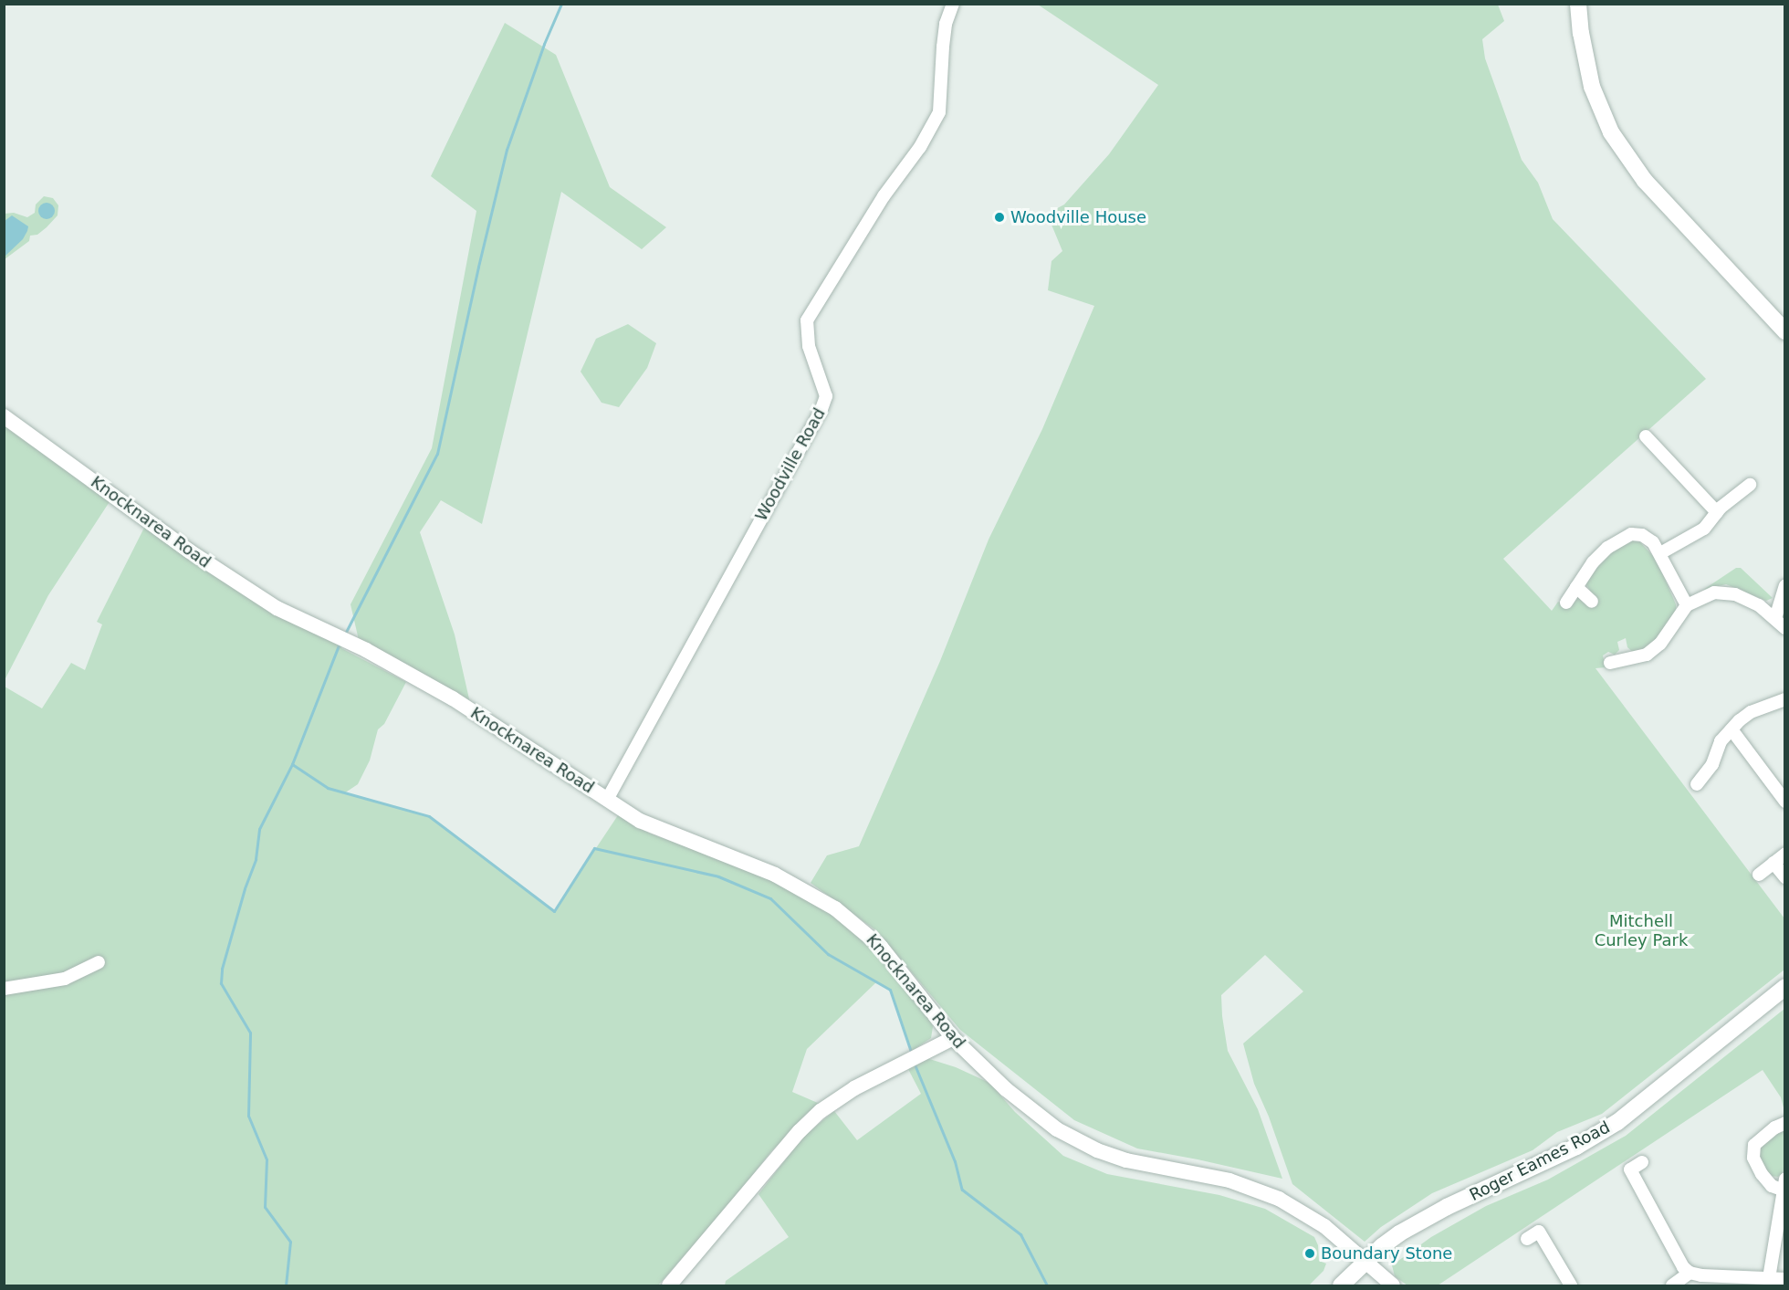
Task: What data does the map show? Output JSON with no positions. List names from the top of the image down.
{
  "streets": {
    "main road": ["Roger Eames Road"],
    "street": ["Woodville Road", "Knocknarea Road"]
  },
  "crossings": [
    ["Woodville Road", "Knocknarea Road"],
    ["Knocknarea Road", "Roger Eames Road"]
  ],
  "parks": ["Mitchell Curley Park"],
  "places": ["Woodville House", "Boundary Stone"]
}
